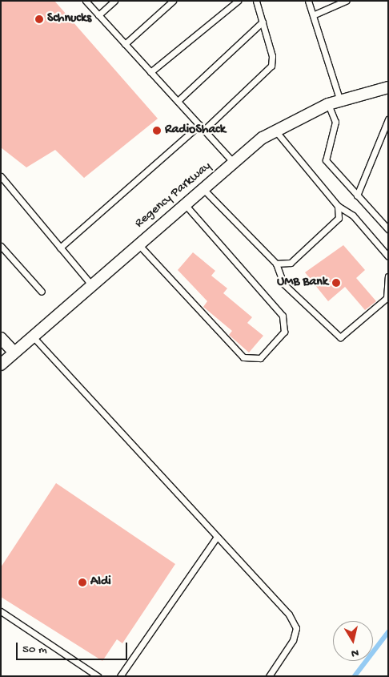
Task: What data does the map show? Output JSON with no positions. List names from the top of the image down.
{
  "streets": {
    "street": ["Regency Parkway"]
  },
  "places": [
    "Schnucks",
    "RadioShack",
    "UMB Bank",
    "Aldi"
  ],
  "scale_bar": "50 m",
  "north": "bottom"
}
